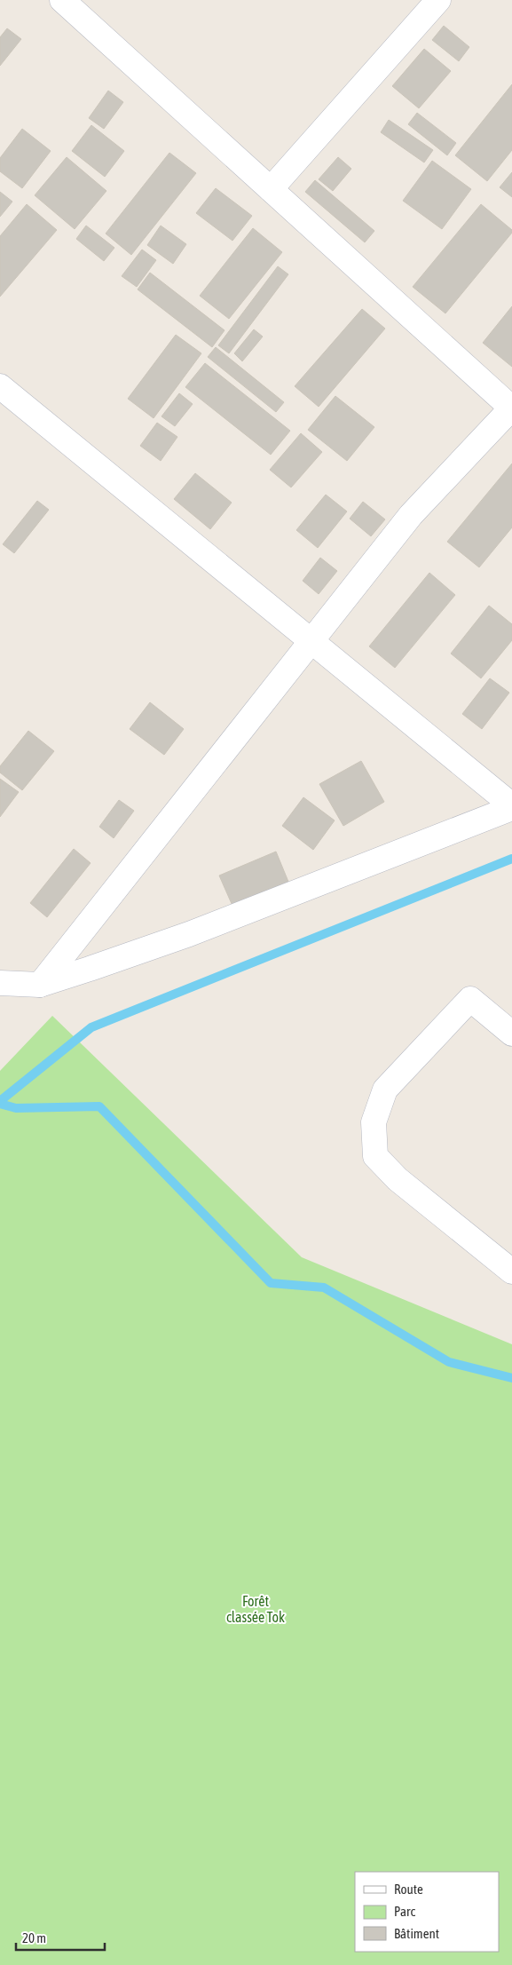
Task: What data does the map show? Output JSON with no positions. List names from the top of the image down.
{
  "parks": ["Forêt classée Tok"],
  "legend": ["Route", "Parc", "Bâtiment"],
  "scale_bar": "20 m"
}
